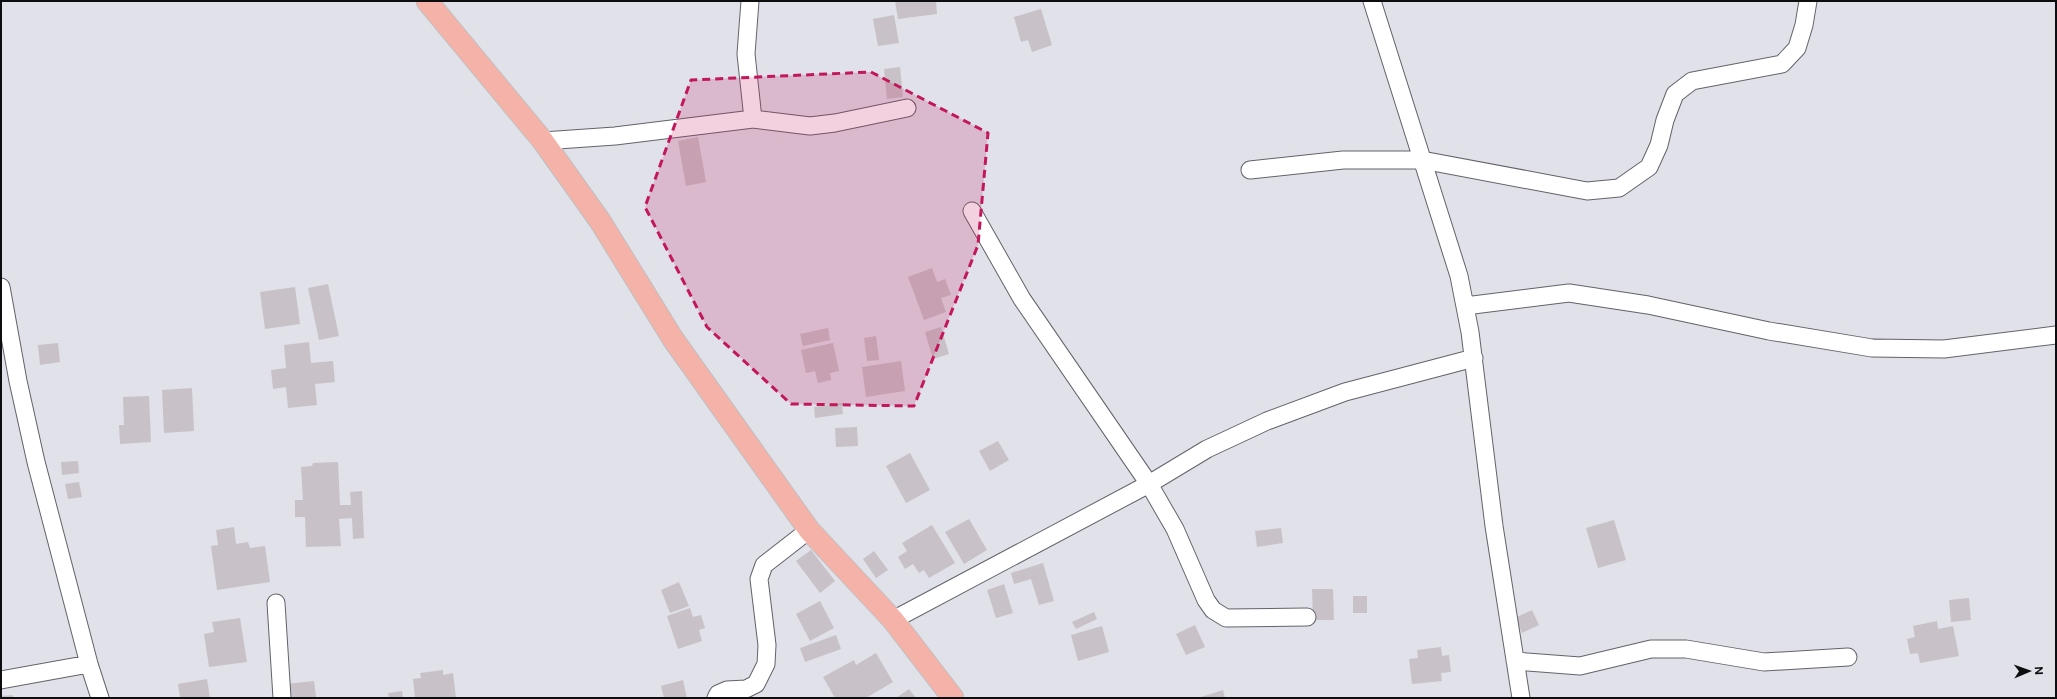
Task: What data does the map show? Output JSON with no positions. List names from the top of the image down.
{
  "north": "right"
}
